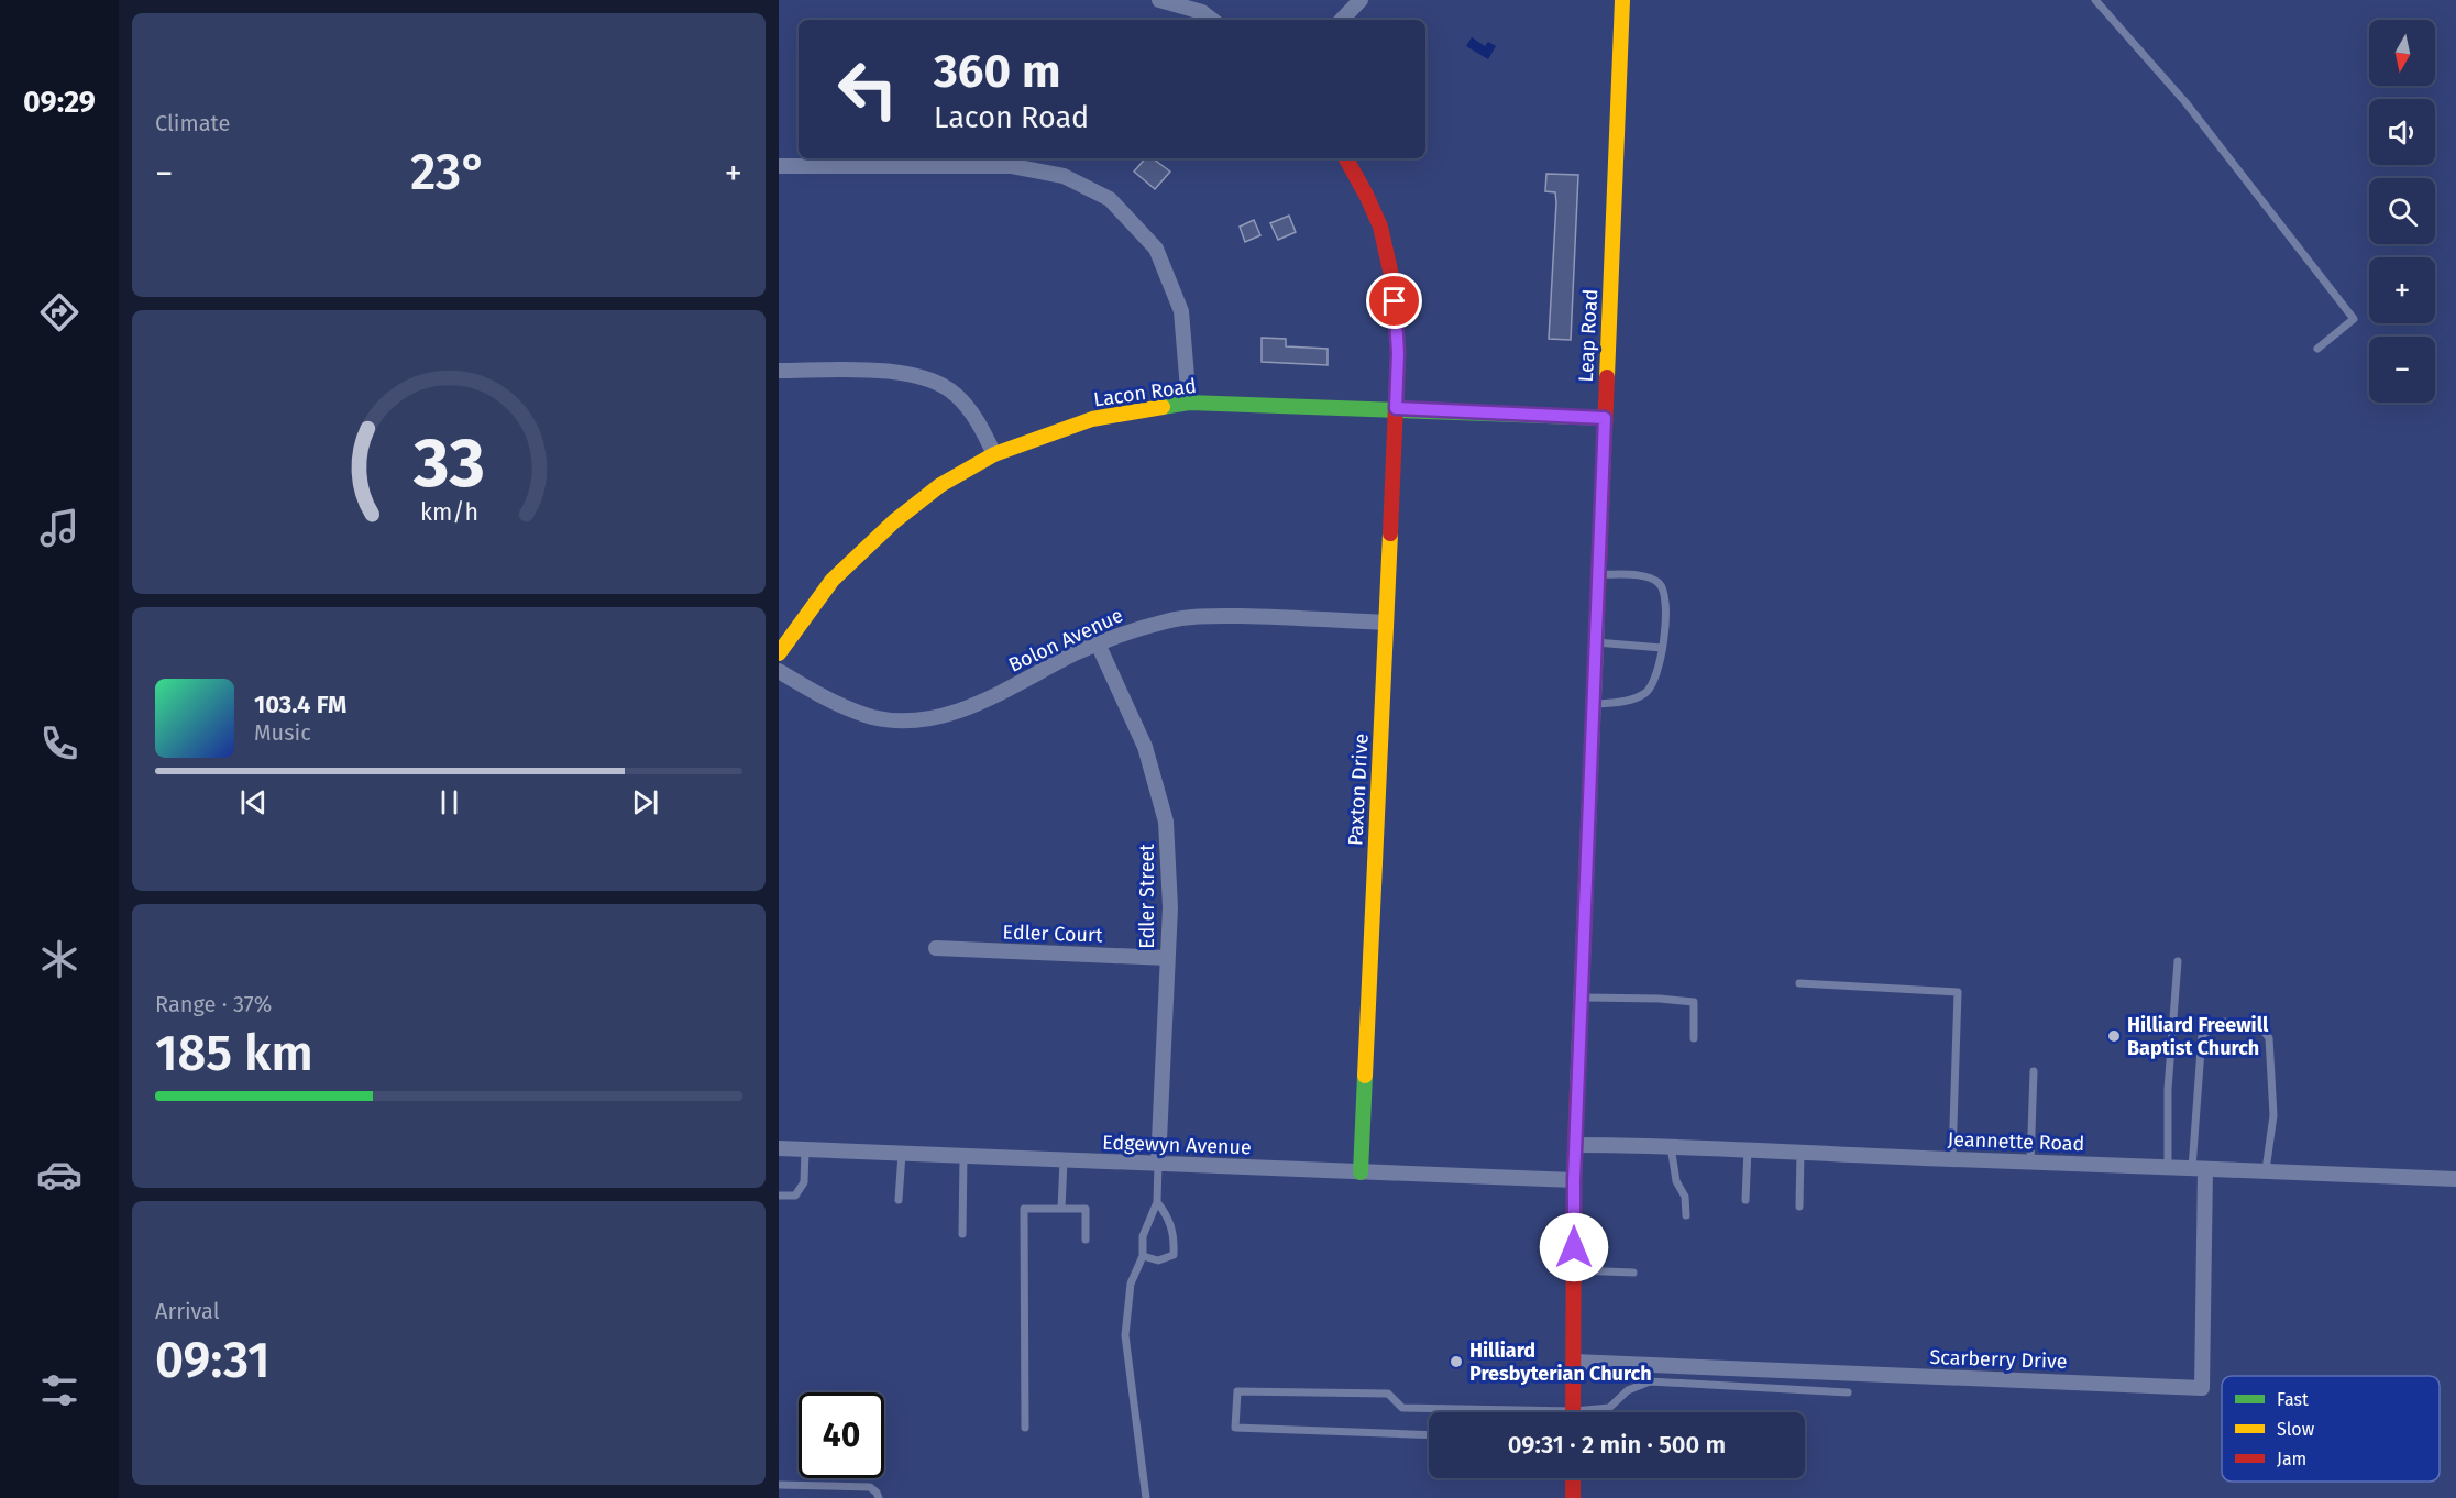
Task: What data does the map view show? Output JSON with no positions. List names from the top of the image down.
{
  "streets": {
    "street": [
      "Leap Road",
      "Lacon Road",
      "Bolon Avenue",
      "Paxton Drive",
      "Edler Street",
      "Edler Court",
      "Jeannette Road",
      "Edgewyn Avenue",
      "Scarberry Drive"
    ]
  },
  "crossings": [
    ["Leap Road", "Lacon Road"],
    ["Leap Road", "Jeannette Road"],
    ["Leap Road", "Edgewyn Avenue"],
    ["Leap Road", "Scarberry Drive"],
    ["Lacon Road", "Paxton Drive"],
    ["Bolon Avenue", "Paxton Drive"],
    ["Bolon Avenue", "Edler Street"],
    ["Paxton Drive", "Edgewyn Avenue"],
    ["Edler Street", "Edler Court"],
    ["Edler Street", "Edgewyn Avenue"],
    ["Jeannette Road", "Scarberry Drive"]
  ],
  "places": ["Hilliard Freewill Baptist Church", "Hilliard Presbyterian Church"],
  "legend": ["Fast", "Slow", "Jam"],
  "north": "bottom",
  "page": {
    "tabs": "09:29",
    "tile": [
      "Climate",
      ["Range · 37%", "185 km"],
      ["Arrival", "09:31"]
    ],
    "map_buttons": ["+", "−"],
    "turn": ["360 m", "Lacon Road"],
    "heat": ["−", "23°", "+"],
    "song": ["103.4 FM", "Music"],
    "limit": "40",
    "trip": "09:31 · 2 min · 500 m",
    "gauge": ["33", "km/h"]
  }
}
